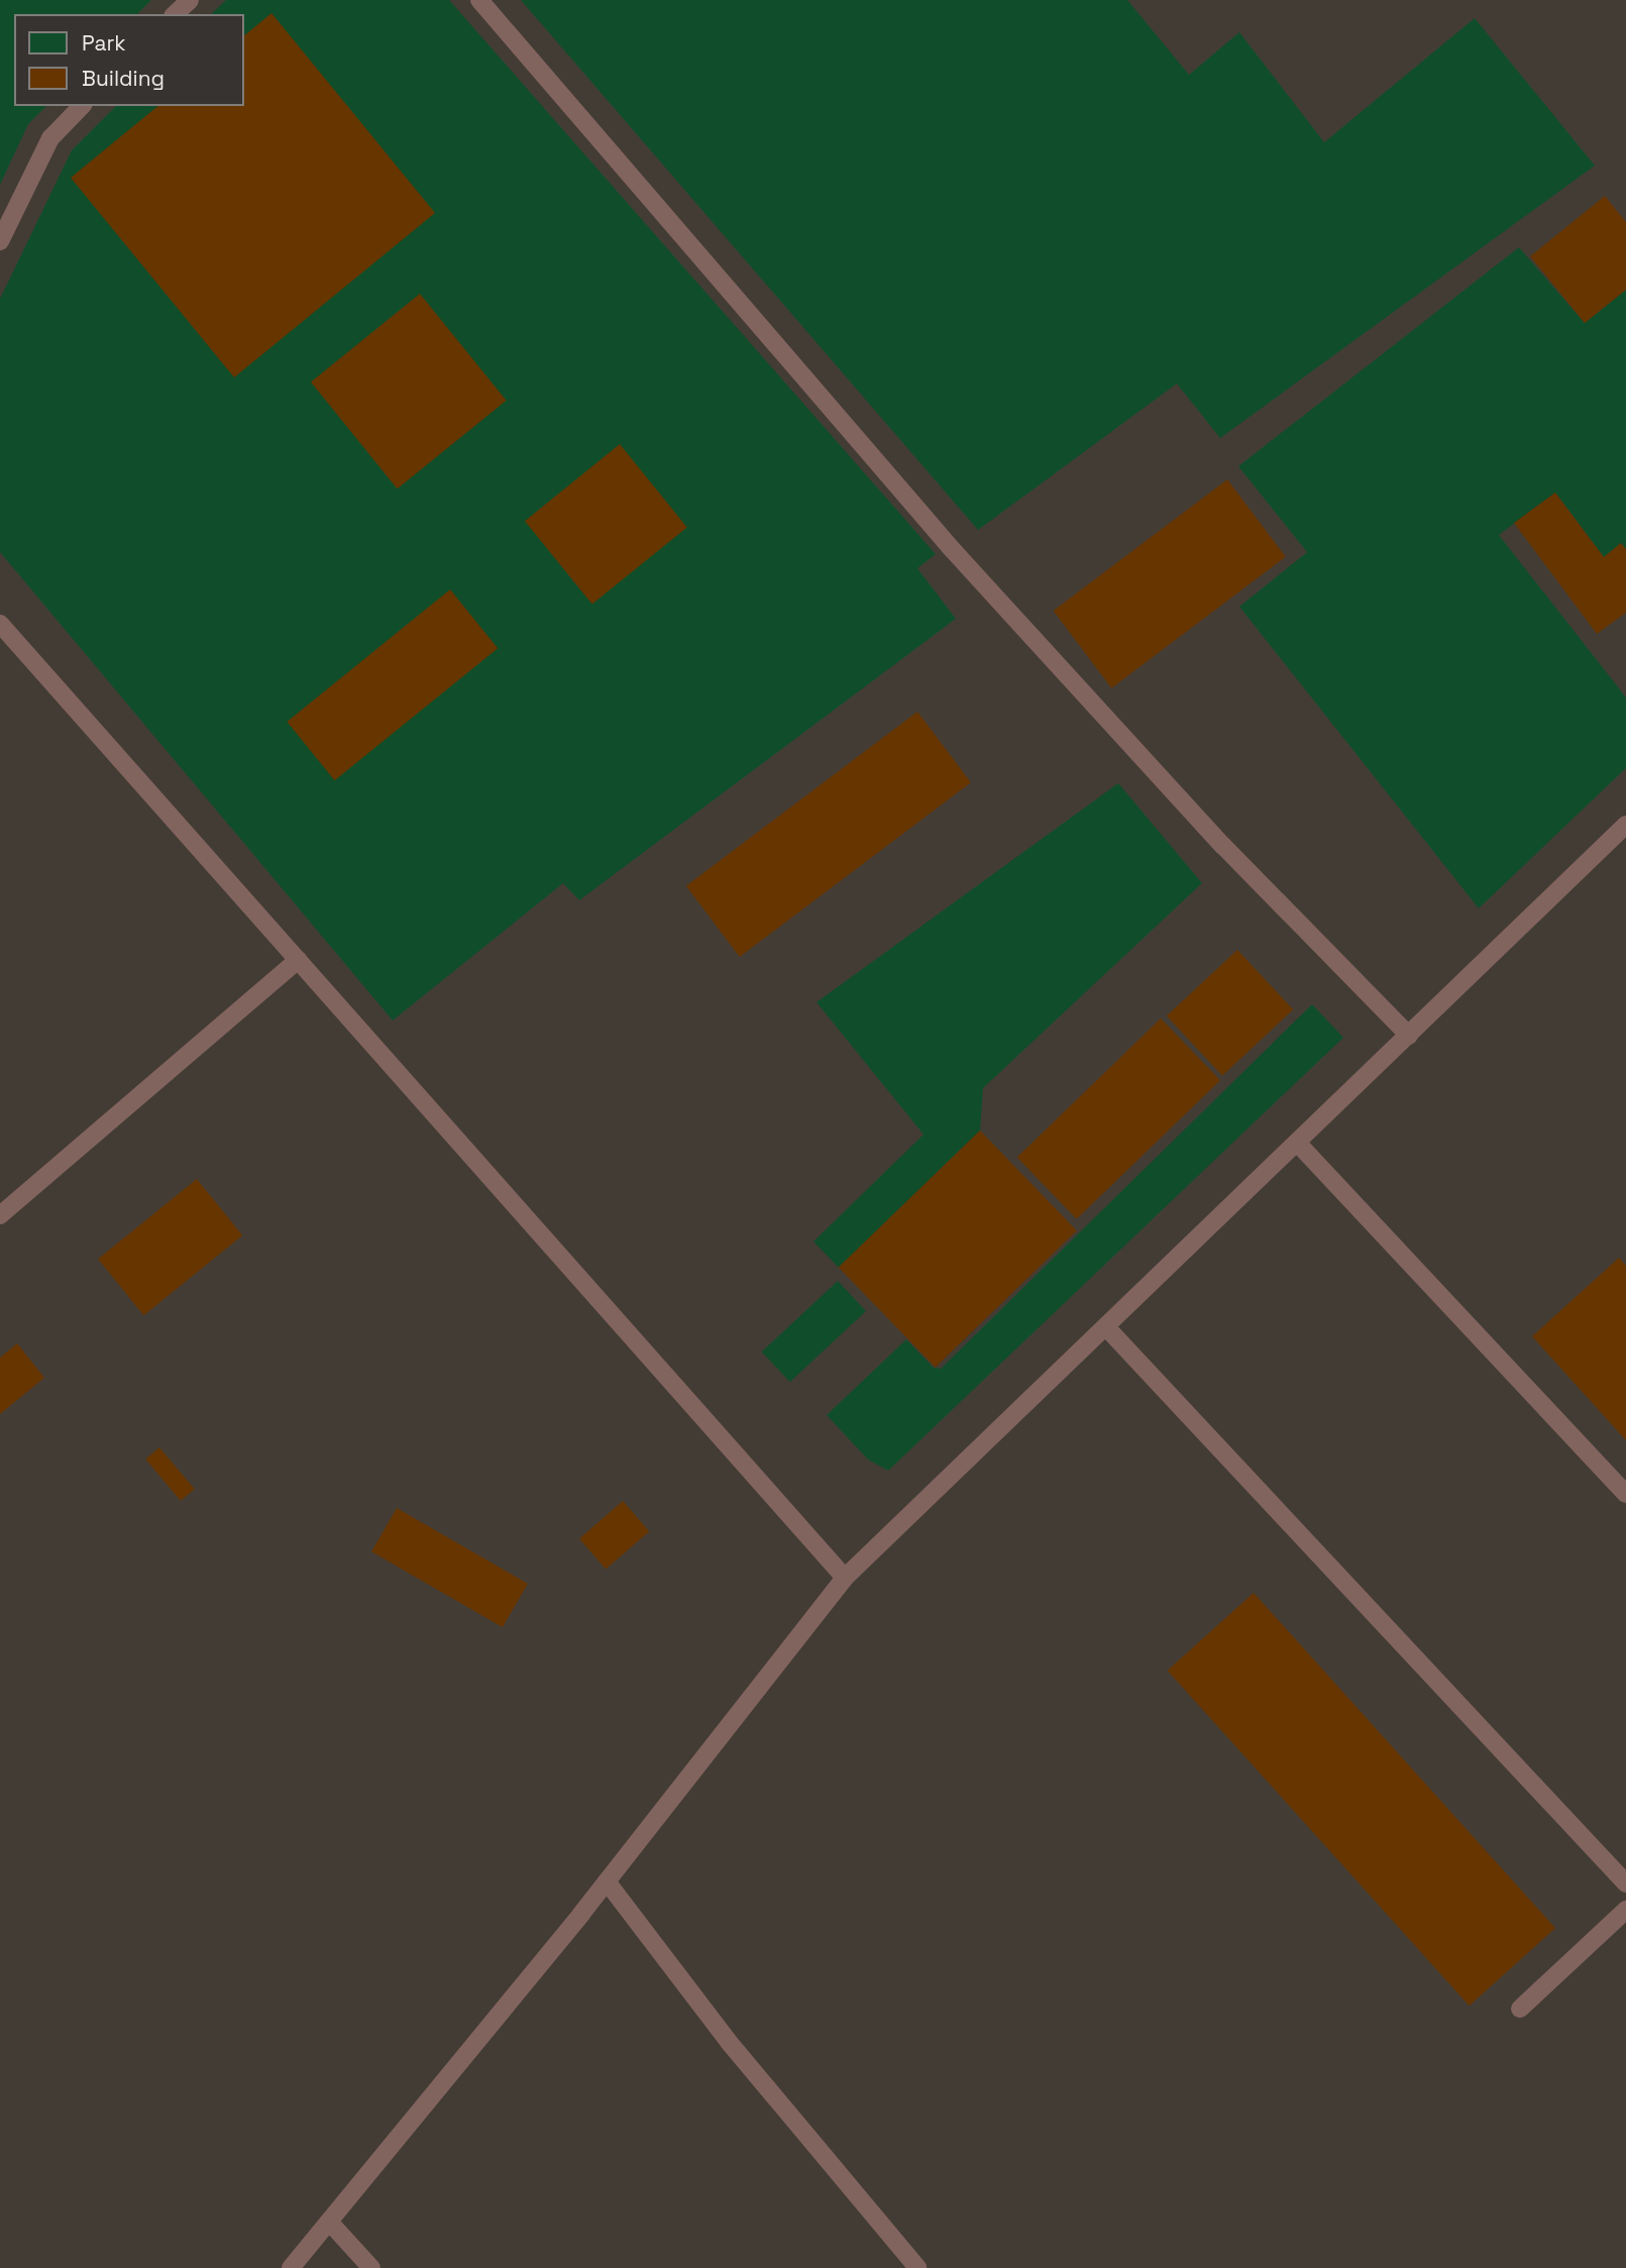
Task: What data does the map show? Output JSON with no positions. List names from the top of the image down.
{
  "legend": ["Park", "Building"]
}
